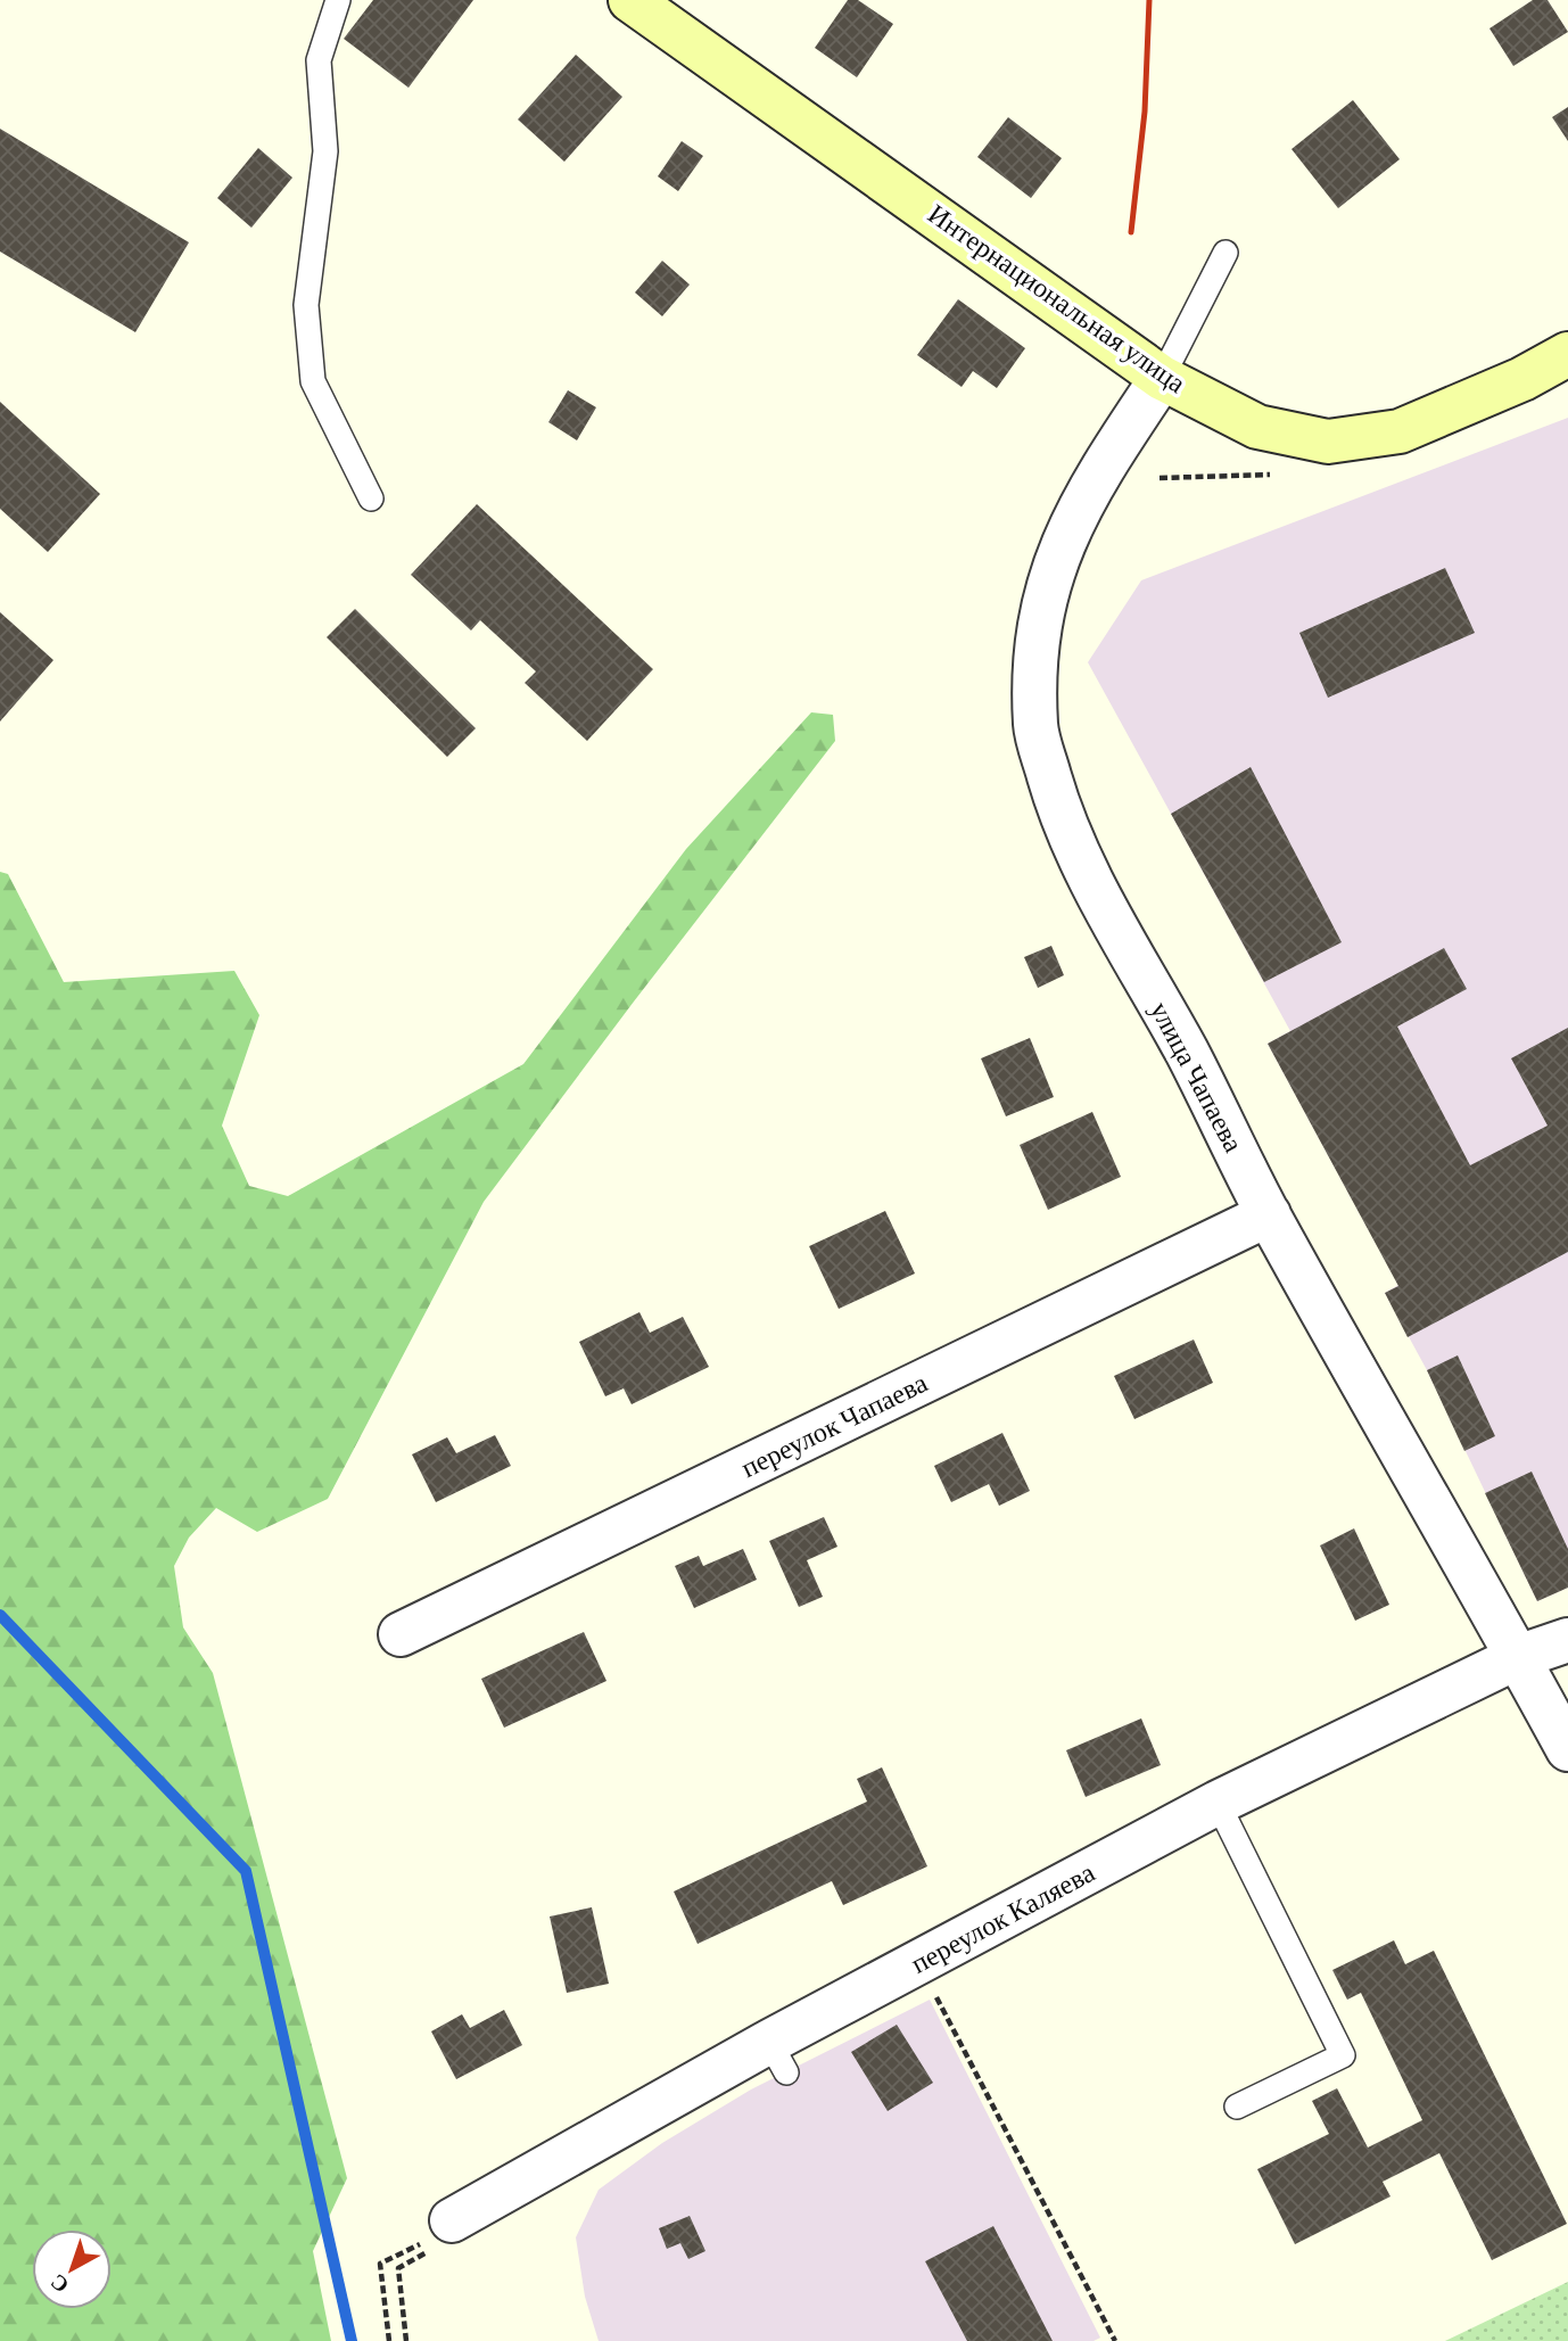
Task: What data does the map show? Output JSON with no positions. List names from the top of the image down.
{
  "streets": {
    "main road": ["Интернациональная улица"],
    "street": ["улица Чапаева", "переулок Чапаева", "переулок Каляева"]
  },
  "crossings": [
    ["Интернациональная улица", "улица Чапаева"],
    ["улица Чапаева", "переулок Чапаева"],
    ["улица Чапаева", "переулок Каляева"]
  ],
  "north": "bottom left"
}
